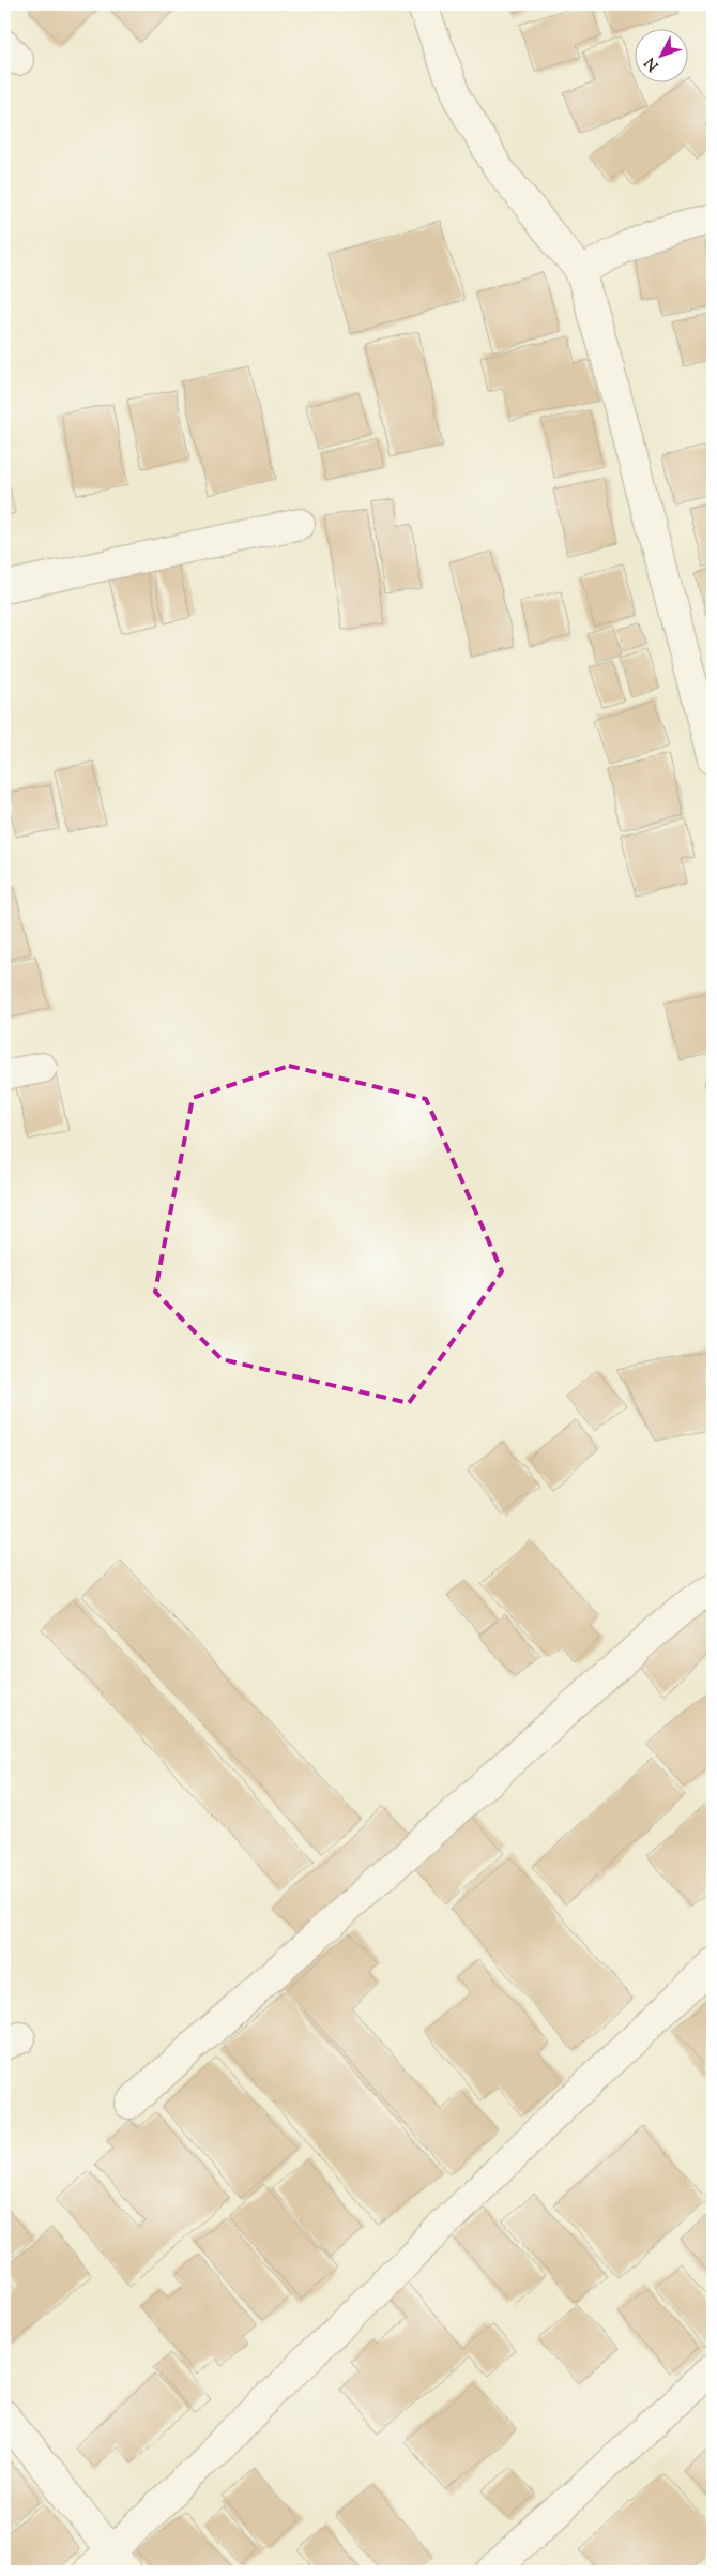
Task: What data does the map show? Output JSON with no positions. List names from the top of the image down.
{
  "north": "bottom left"
}
